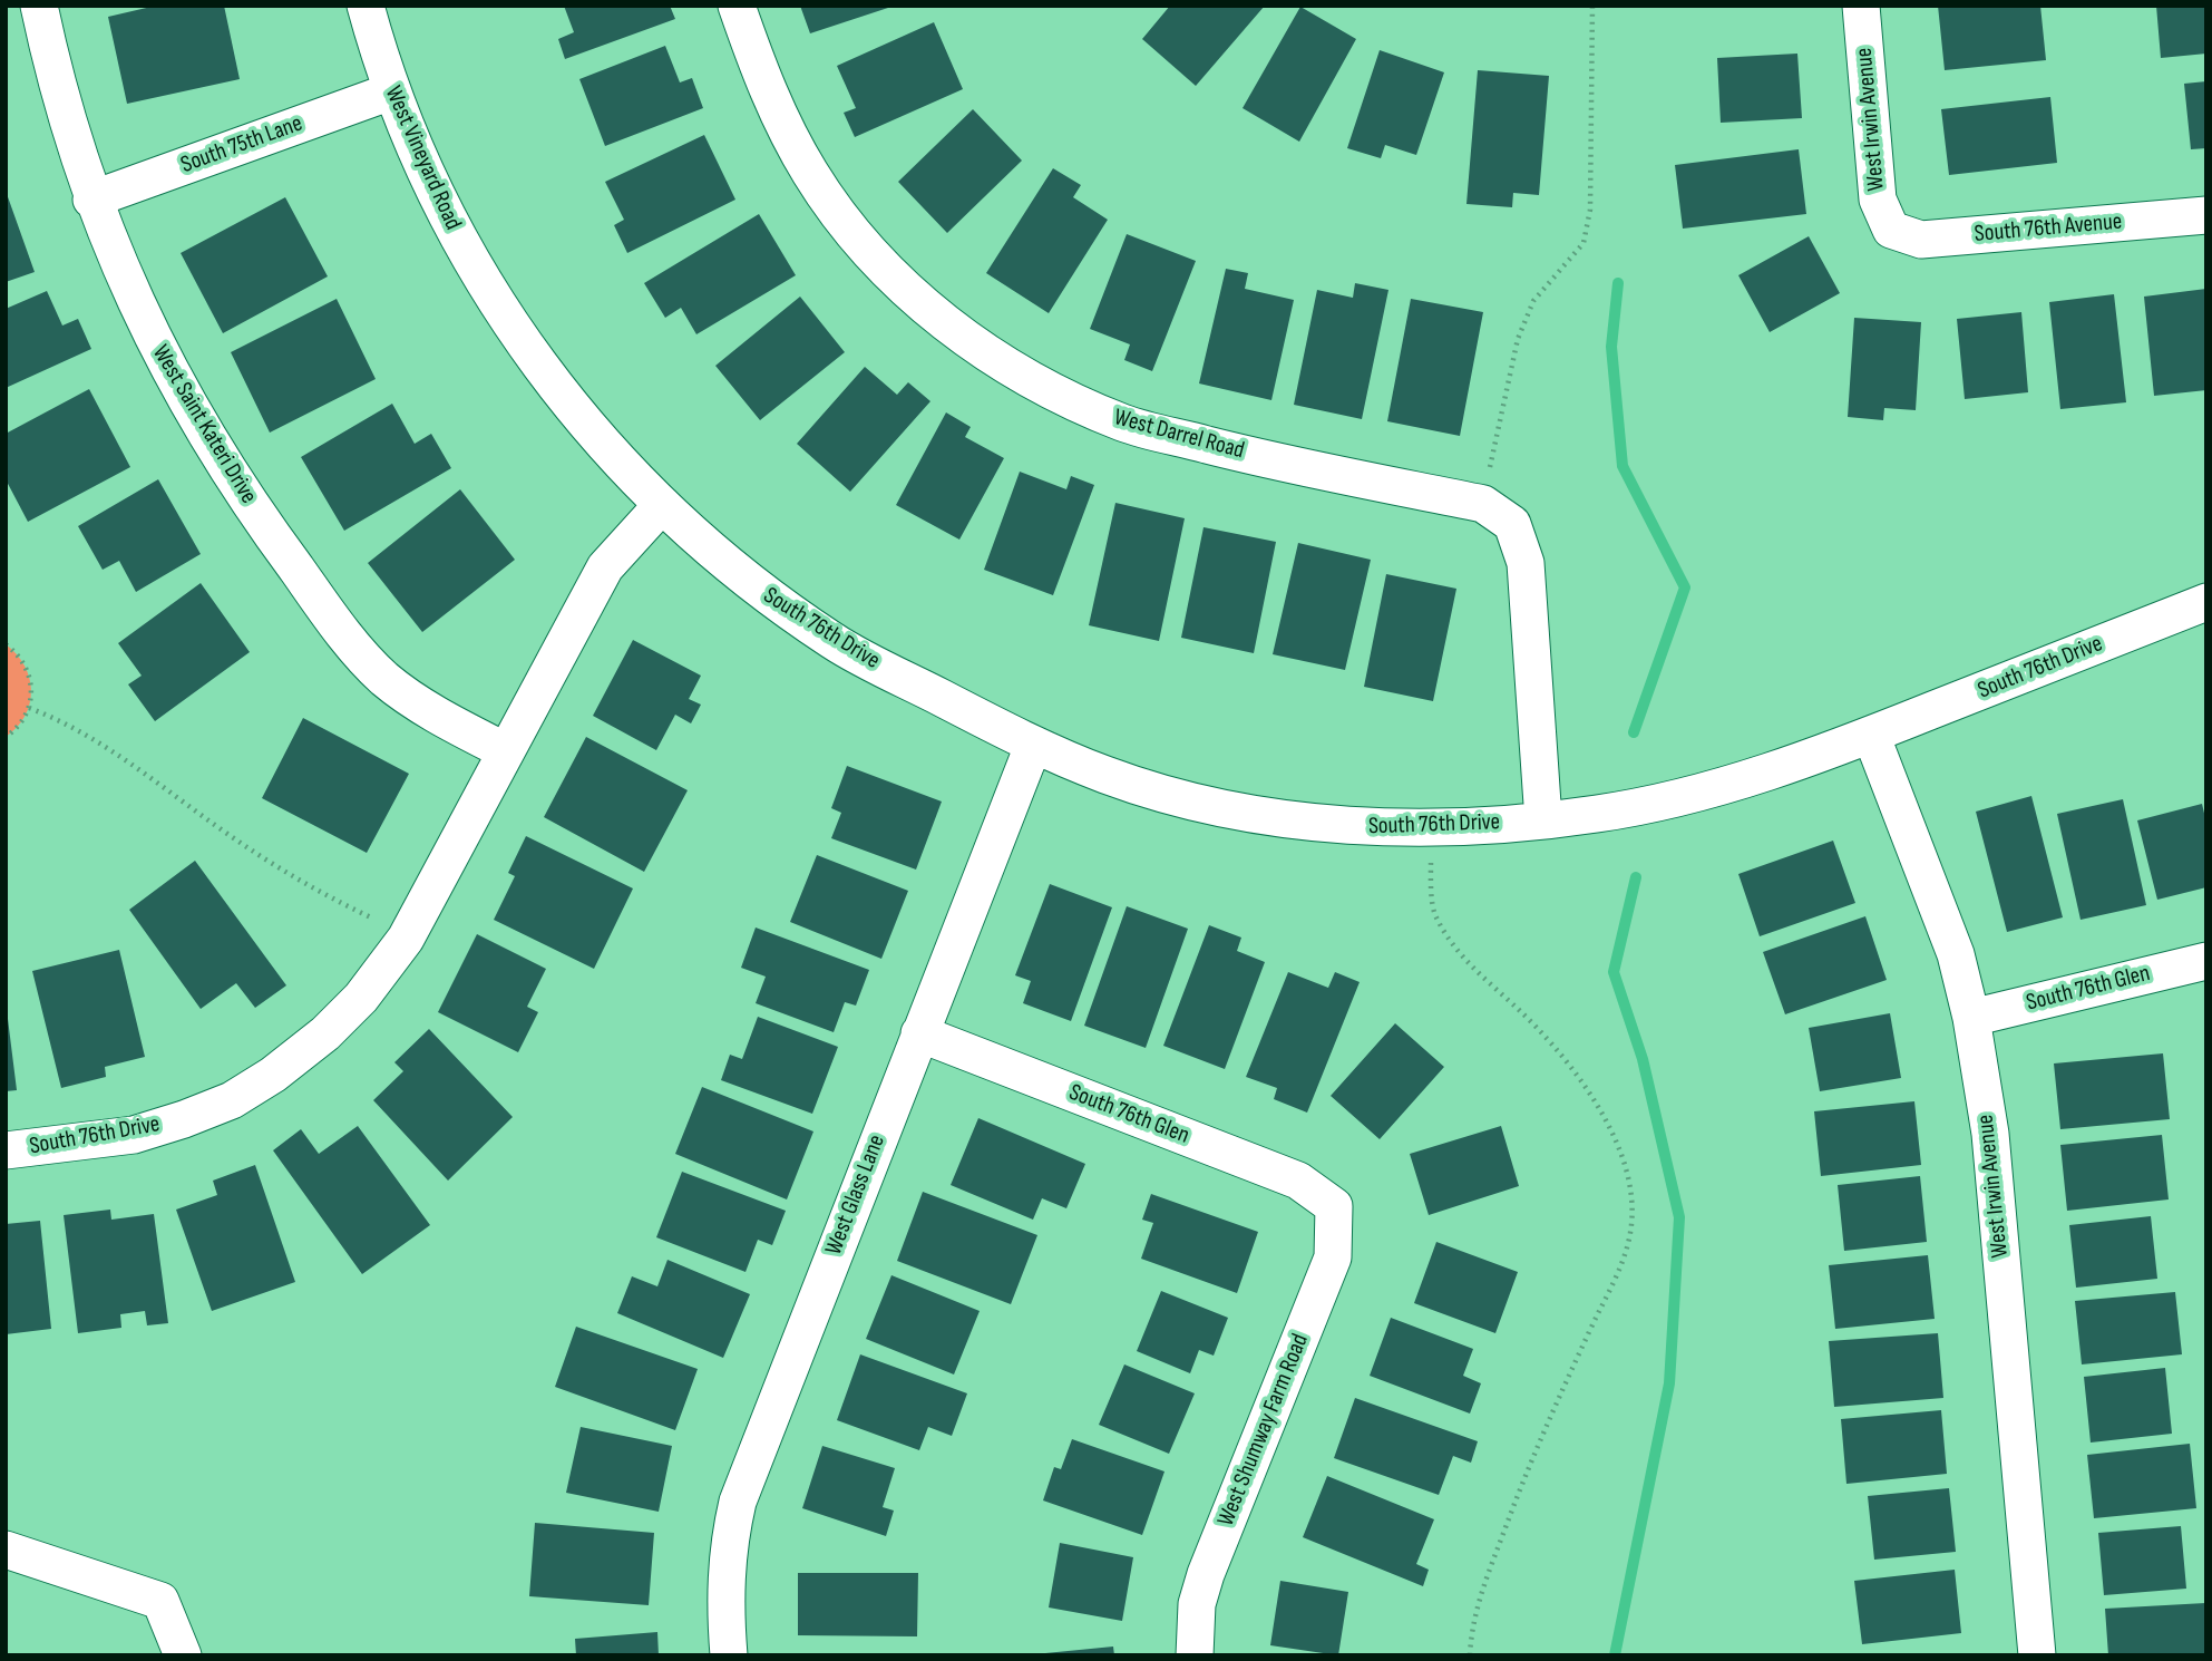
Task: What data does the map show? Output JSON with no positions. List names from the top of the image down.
{
  "streets": {
    "street": [
      "West Irwin Avenue",
      "South 75th Lane",
      "West Vineyard Road",
      "South 76th Avenue",
      "West Saint Kateri Drive",
      "West Darrel Road",
      "South 76th Drive",
      "South 76th Glen",
      "West Glass Lane",
      "West Shumway Farm Road"
    ]
  },
  "crossings": [
    ["West Irwin Avenue", "South 76th Avenue"],
    ["West Irwin Avenue", "South 76th Drive"],
    ["West Irwin Avenue", "South 76th Glen"],
    ["South 75th Lane", "West Vineyard Road"],
    ["South 75th Lane", "West Saint Kateri Drive"],
    ["West Vineyard Road", "South 76th Drive"],
    ["West Saint Kateri Drive", "South 76th Drive"],
    ["West Darrel Road", "South 76th Drive"],
    ["South 76th Drive", "West Glass Lane"],
    ["South 76th Glen", "West Glass Lane"],
    ["South 76th Glen", "West Shumway Farm Road"]
  ]
}
